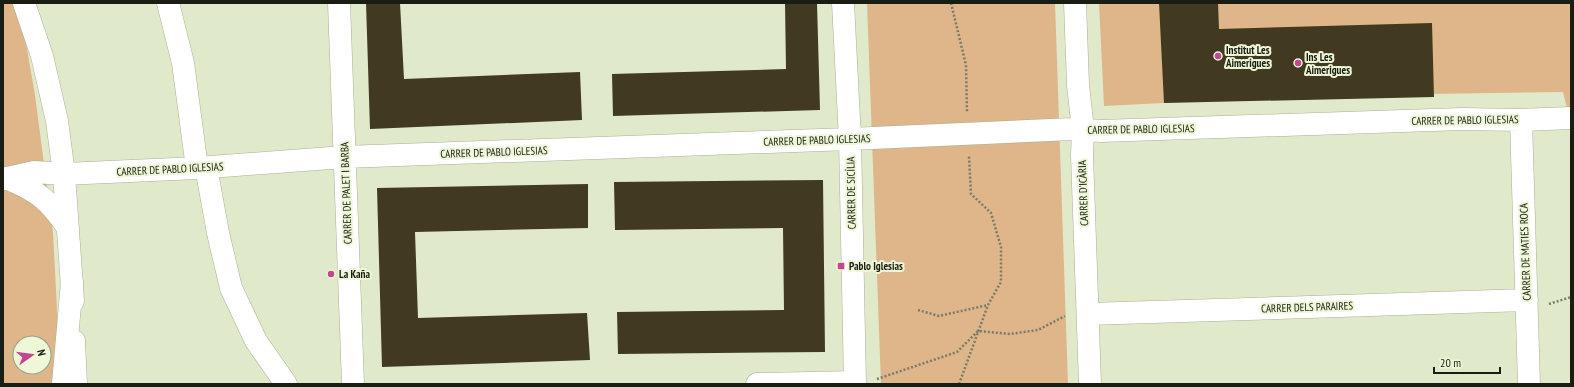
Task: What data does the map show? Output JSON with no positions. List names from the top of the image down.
{
  "streets": {
    "main road": [
      "CARRER DE PABLO IGLESIAS",
      "CARRER DE PALET I BARBA",
      "CARRER DE SICÍLIA",
      "CARRER D'ICÀRIA",
      "CARRER DE MATIES ROCA",
      "CARRER DELS PARAIRES"
    ]
  },
  "crossings": [
    ["CARRER DE PABLO IGLESIAS", "CARRER DE PALET I BARBA"],
    ["CARRER DE PABLO IGLESIAS", "CARRER DE SICÍLIA"],
    ["CARRER DE PABLO IGLESIAS", "CARRER D'ICÀRIA"],
    ["CARRER DE PABLO IGLESIAS", "CARRER DE MATIES ROCA"],
    ["CARRER D'ICÀRIA", "CARRER DELS PARAIRES"],
    ["CARRER DE MATIES ROCA", "CARRER DELS PARAIRES"]
  ],
  "places": {
    "other": ["Institut Les Aimerigues", "Ins Les Aimerigues", "La Kaña"],
    "transit": ["Pablo Iglesias"]
  },
  "scale_bar": "20 m",
  "north": "right"
}
